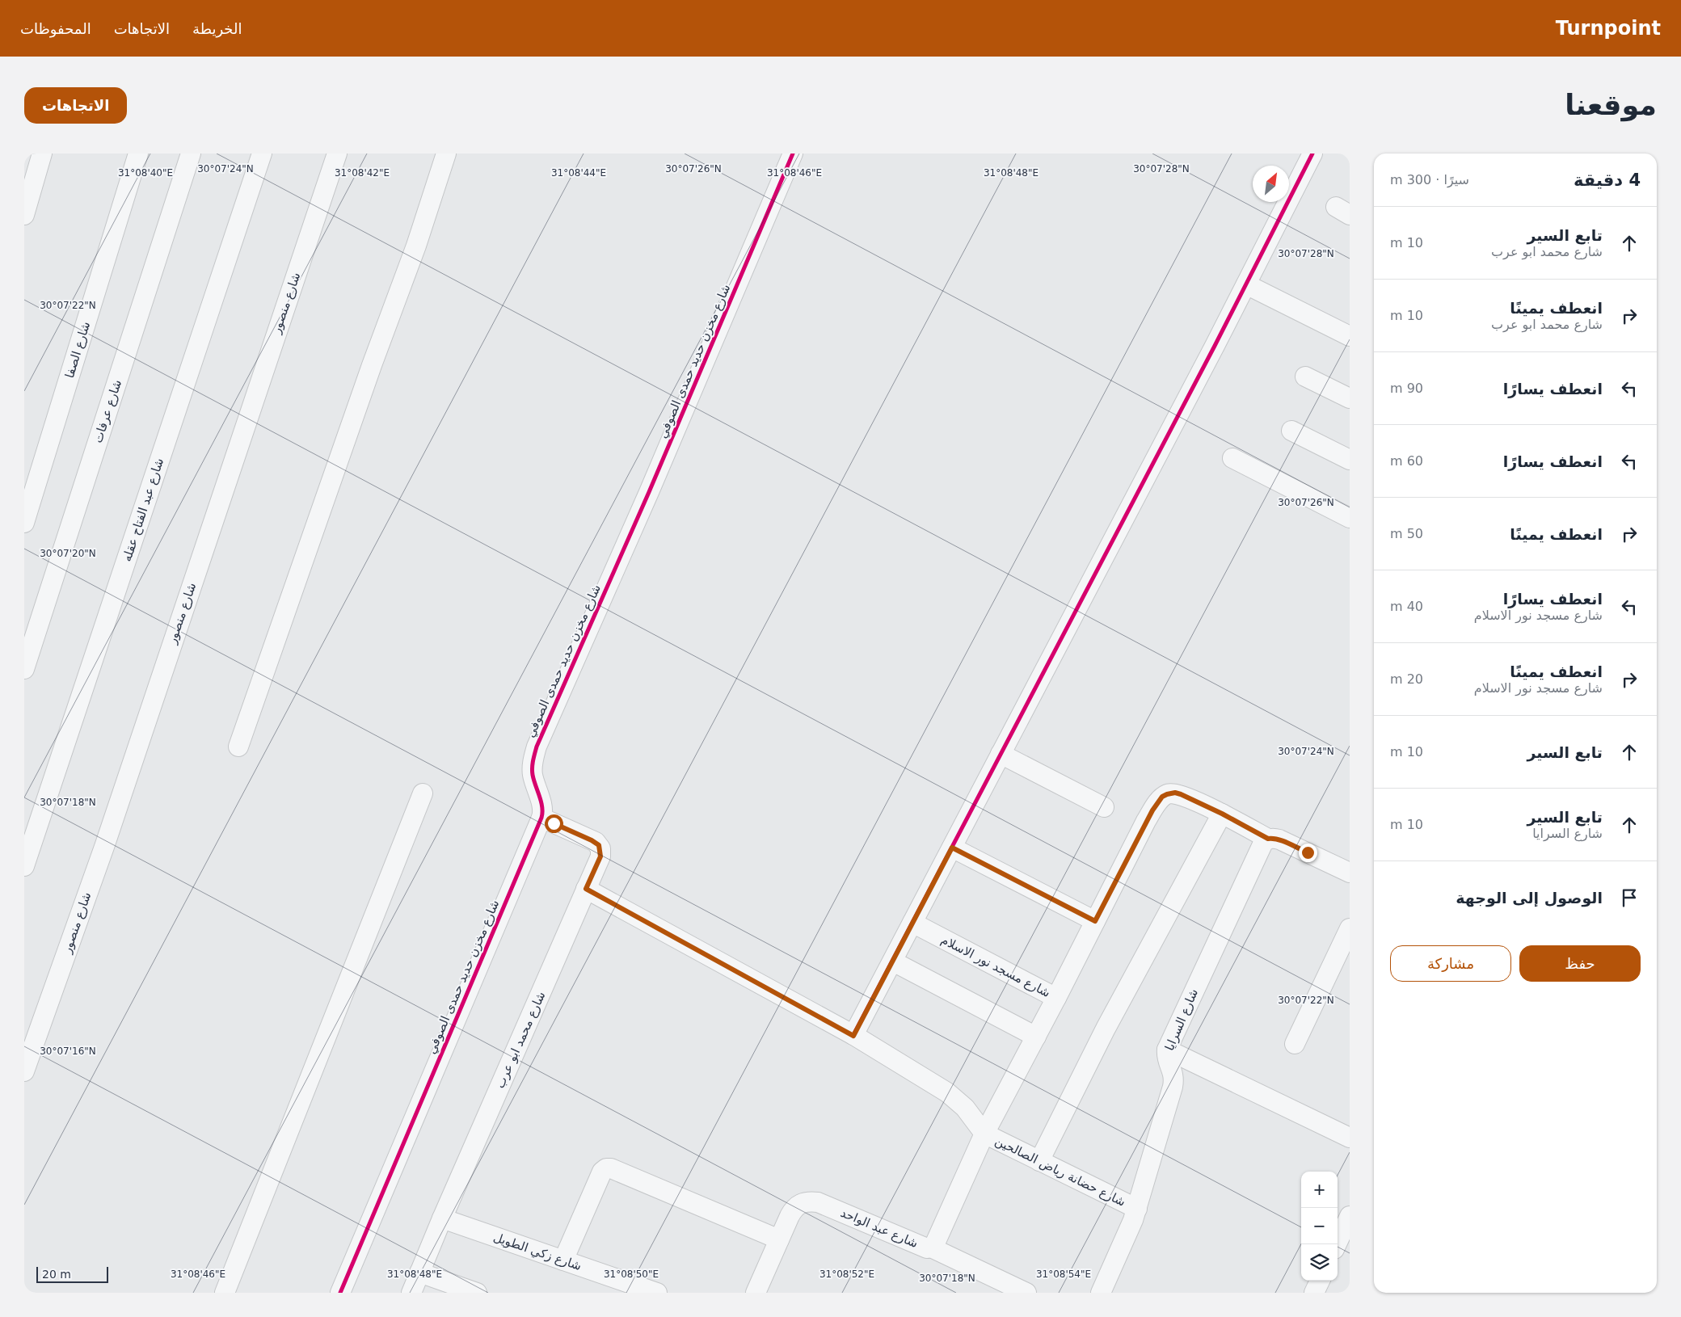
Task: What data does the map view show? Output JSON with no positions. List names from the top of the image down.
{
  "streets": {
    "street": [
      "شارع منصور",
      "شارع الصفا",
      "شارع مخزن حديد حمدى الصوفي",
      "شارع عرفات",
      "شارع عبد الفتاح عقله",
      "شارع مسجد نور الاسلام",
      "شارع السرايا",
      "شارع محمد ابو عرب",
      "شارع حضانة رياض الصالحين",
      "شارع عبد الواحد",
      "شارع زكي الطويل"
    ]
  },
  "crossings": [
    ["شارع مخزن حديد حمدى الصوفي", "شارع محمد ابو عرب"],
    ["شارع مسجد نور الاسلام", "شارع عبد الواحد"],
    ["شارع السرايا", "شارع حضانة رياض الصالحين"],
    ["شارع محمد ابو عرب", "شارع زكي الطويل"],
    ["شارع حضانة رياض الصالحين", "شارع عبد الواحد"]
  ],
  "scale_bar": "20 m",
  "north": "top right",
  "page": {
    "header": "Turnpoint",
    "nav": ["الخريطة", "الاتجاهات", "المحفوظات"],
    "buttons": [
      "الاتجاهات",
      ["حفظ", "مشاركة"]
    ],
    "title": "موقعنا",
    "heading": ["4 دقيقة", "سيرًا · 300 m"],
    "list": [
      ["تابع السير", "شارع محمد ابو عرب", "10 m"],
      ["انعطف يمينًا", "شارع محمد ابو عرب", "10 m"],
      ["انعطف يسارًا", "90 m"],
      ["انعطف يسارًا", "60 m"],
      ["انعطف يمينًا", "50 m"],
      ["انعطف يسارًا", "شارع مسجد نور الاسلام", "40 m"],
      ["انعطف يمينًا", "شارع مسجد نور الاسلام", "20 m"],
      ["تابع السير", "10 m"],
      ["تابع السير", "شارع السرايا", "10 m"],
      "الوصول إلى الوجهة"
    ],
    "map_buttons": ["+", "−"],
    "scale": "20 m"
  },
  "coordinates": [
    "30°07'24\"N",
    "30°07'26\"N",
    "30°07'28\"N",
    "31°08'40\"E",
    "31°08'42\"E",
    "31°08'44\"E",
    "31°08'46\"E",
    "31°08'48\"E",
    "30°07'22\"N",
    "30°07'20\"N",
    "30°07'18\"N",
    "30°07'16\"N",
    "31°08'50\"E",
    "31°08'52\"E",
    "31°08'54\"E"
  ]
}
